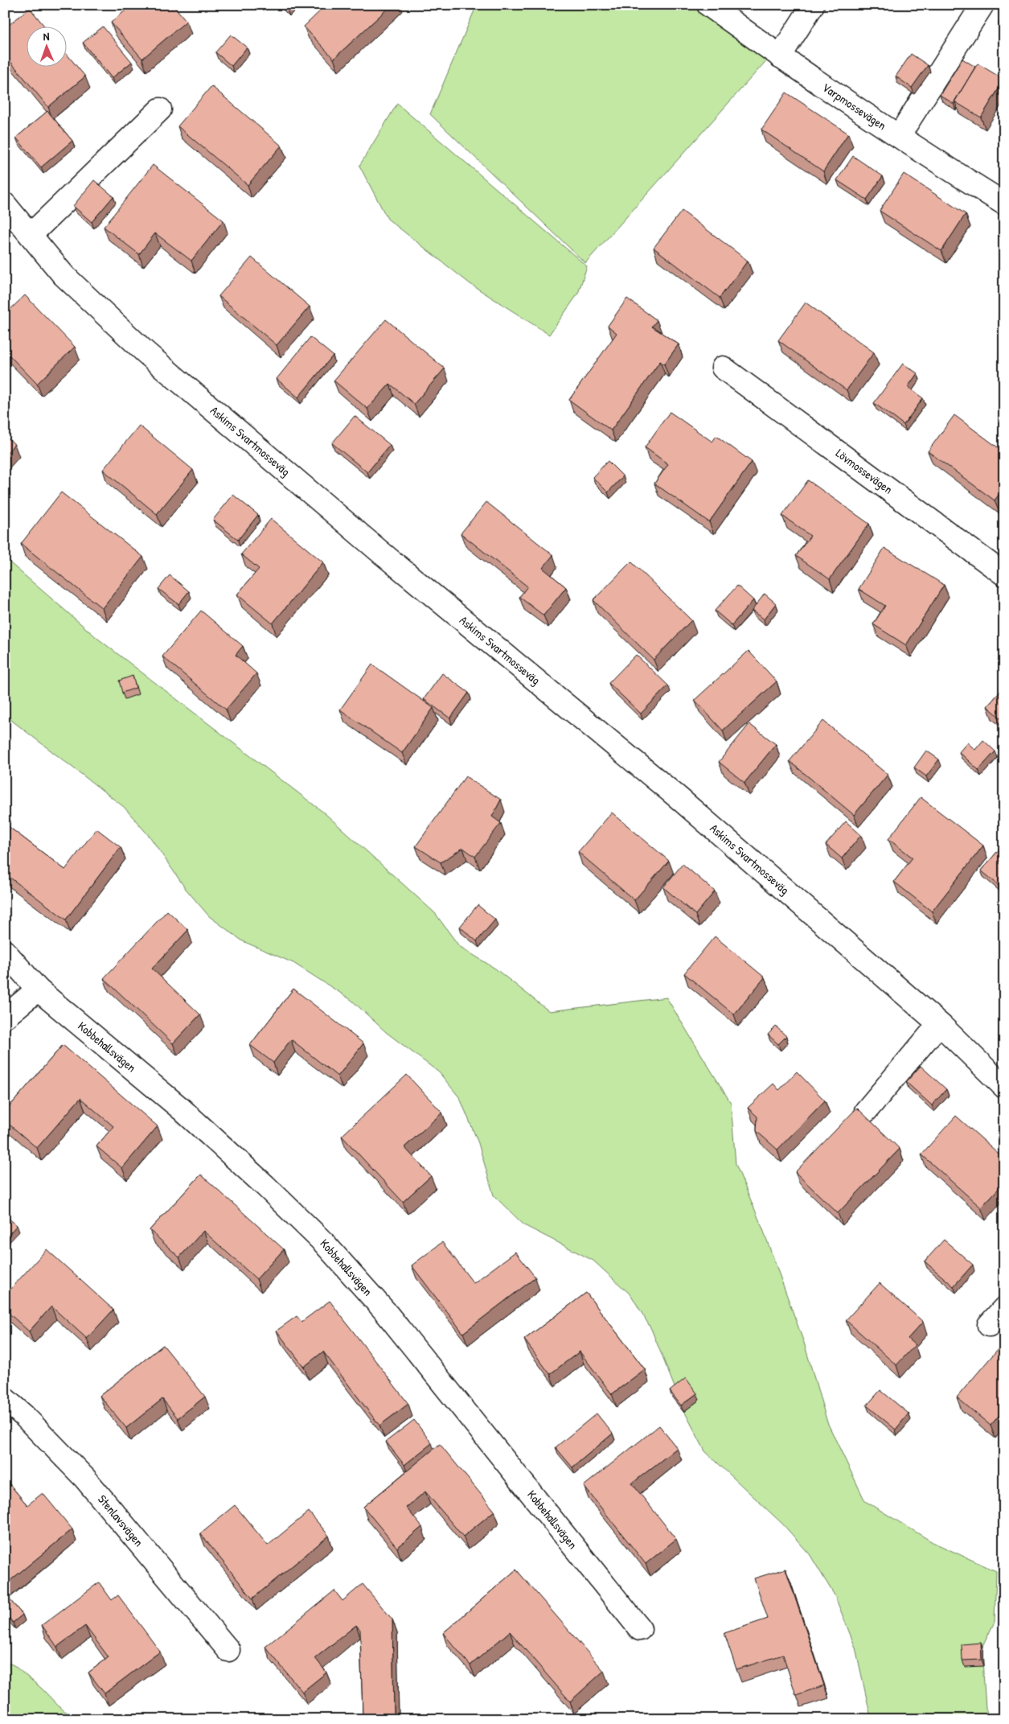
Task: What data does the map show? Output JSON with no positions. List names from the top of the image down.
{
  "streets": {
    "street": [
      "Varpmossevägen",
      "Askims Svartmosseväg",
      "Lövmossevägen",
      "Kobbehallsvägen",
      "Stenlavsvägen"
    ]
  },
  "north": "top"
}
